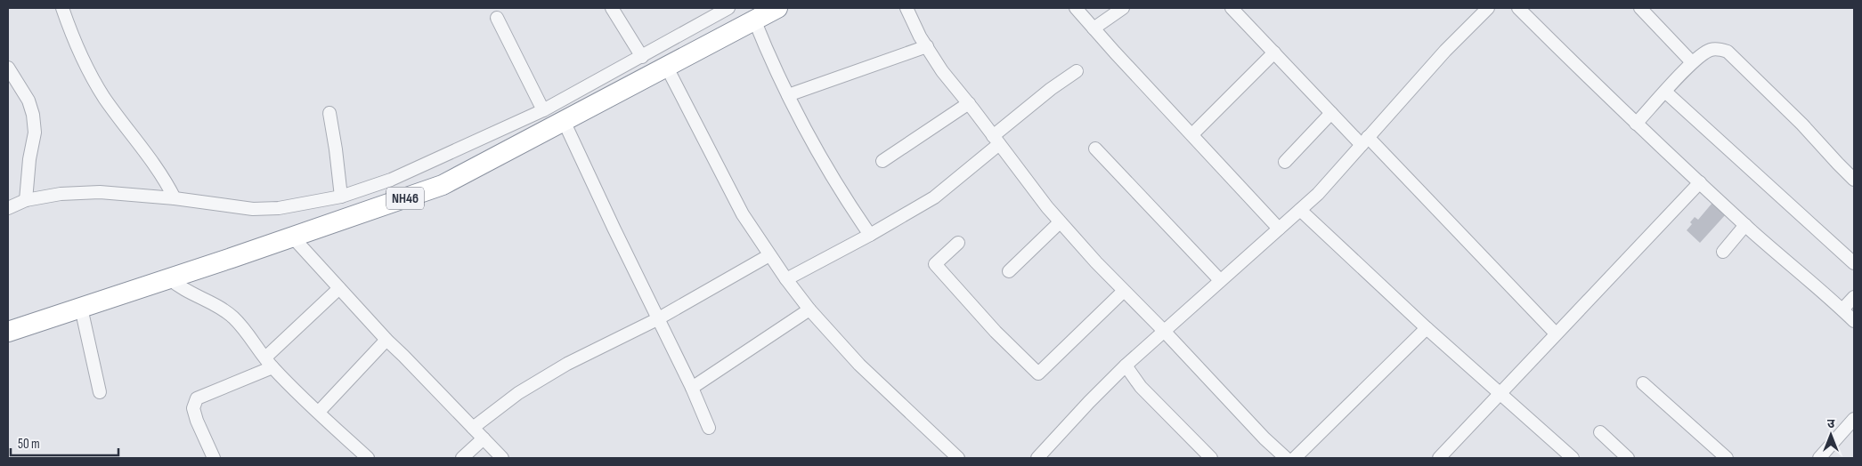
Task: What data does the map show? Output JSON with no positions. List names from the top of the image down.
{
  "streets": {
    "highway": ["NH46"]
  },
  "scale_bar": "50 m",
  "north": "top"
}
